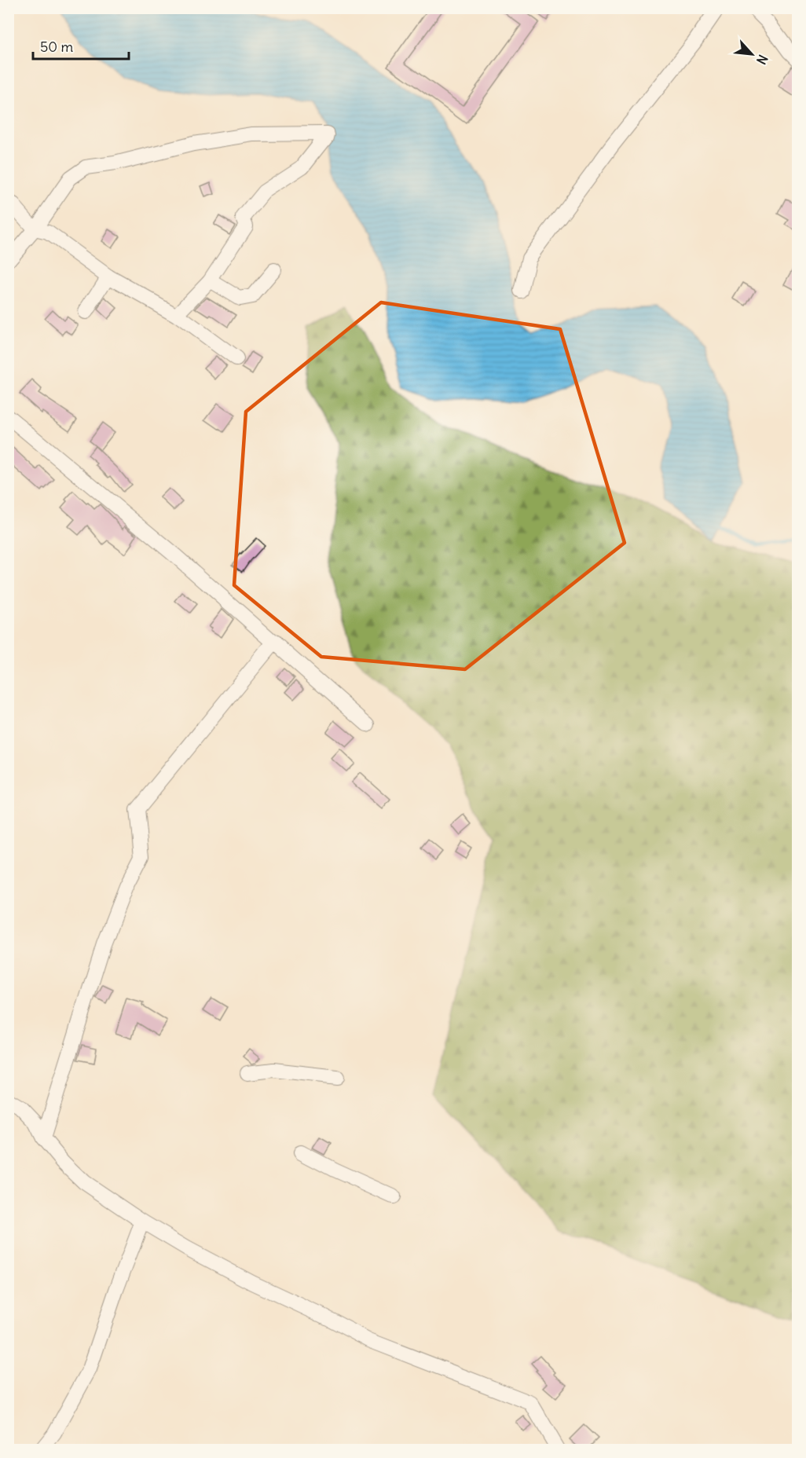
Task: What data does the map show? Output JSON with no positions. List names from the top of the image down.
{
  "scale_bar": "50 m",
  "north": "bottom right"
}
